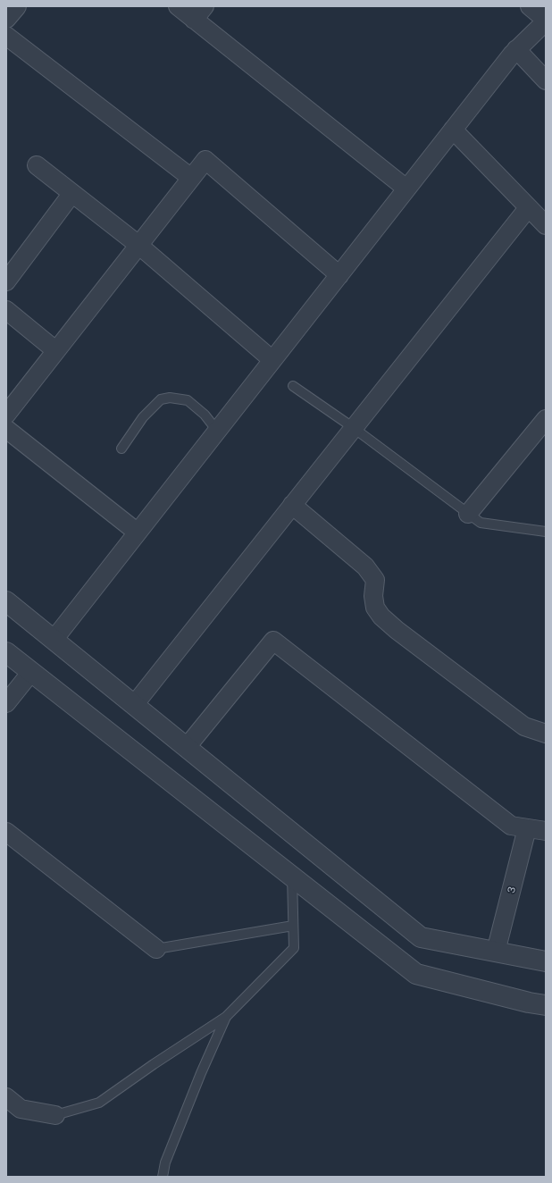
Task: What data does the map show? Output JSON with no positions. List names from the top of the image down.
{
  "streets": {
    "street": ["3"]
  }
}
